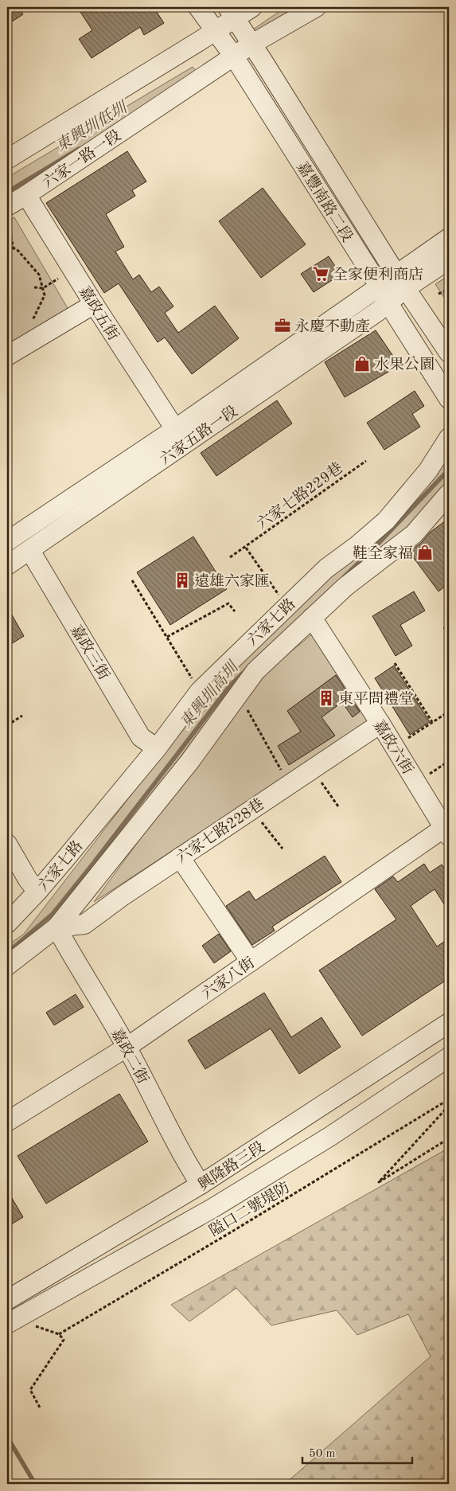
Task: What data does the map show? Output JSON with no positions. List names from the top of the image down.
{
  "streets": {
    "street": [
      "六家一路一段",
      "嘉豐南路二段",
      "嘉政五街",
      "六家五路一段",
      "六家七路",
      "嘉政三街",
      "嘉政六街",
      "六家七路228巷",
      "六家八街",
      "嘉政二街",
      "興隆路三段"
    ],
    "path": ["六家七路229巷", "隘口二號堤防"]
  },
  "crossings": [
    ["六家一路一段", "嘉豐南路二段"],
    ["六家一路一段", "嘉政五街"],
    ["嘉豐南路二段", "六家五路一段"],
    ["嘉政五街", "六家五路一段"],
    ["六家五路一段", "嘉政三街"],
    ["六家七路", "嘉政三街"],
    ["六家七路", "嘉政六街"],
    ["六家七路", "六家七路228巷"],
    ["六家七路", "嘉政二街"],
    ["嘉政六街", "六家七路228巷"],
    ["嘉政六街", "六家八街"],
    ["六家七路228巷", "嘉政二街"],
    ["六家八街", "嘉政二街"],
    ["嘉政二街", "興隆路三段"]
  ],
  "water": ["東興圳低圳", "東興圳高圳"],
  "places": {
    "supermarket": ["全家便利商店"],
    "office": ["永慶不動產"],
    "shop": ["水果公園", "鞋全家福"],
    "building": ["遠雄六家匯", "東平問禮堂"]
  },
  "scale_bar": "50 m"
}
